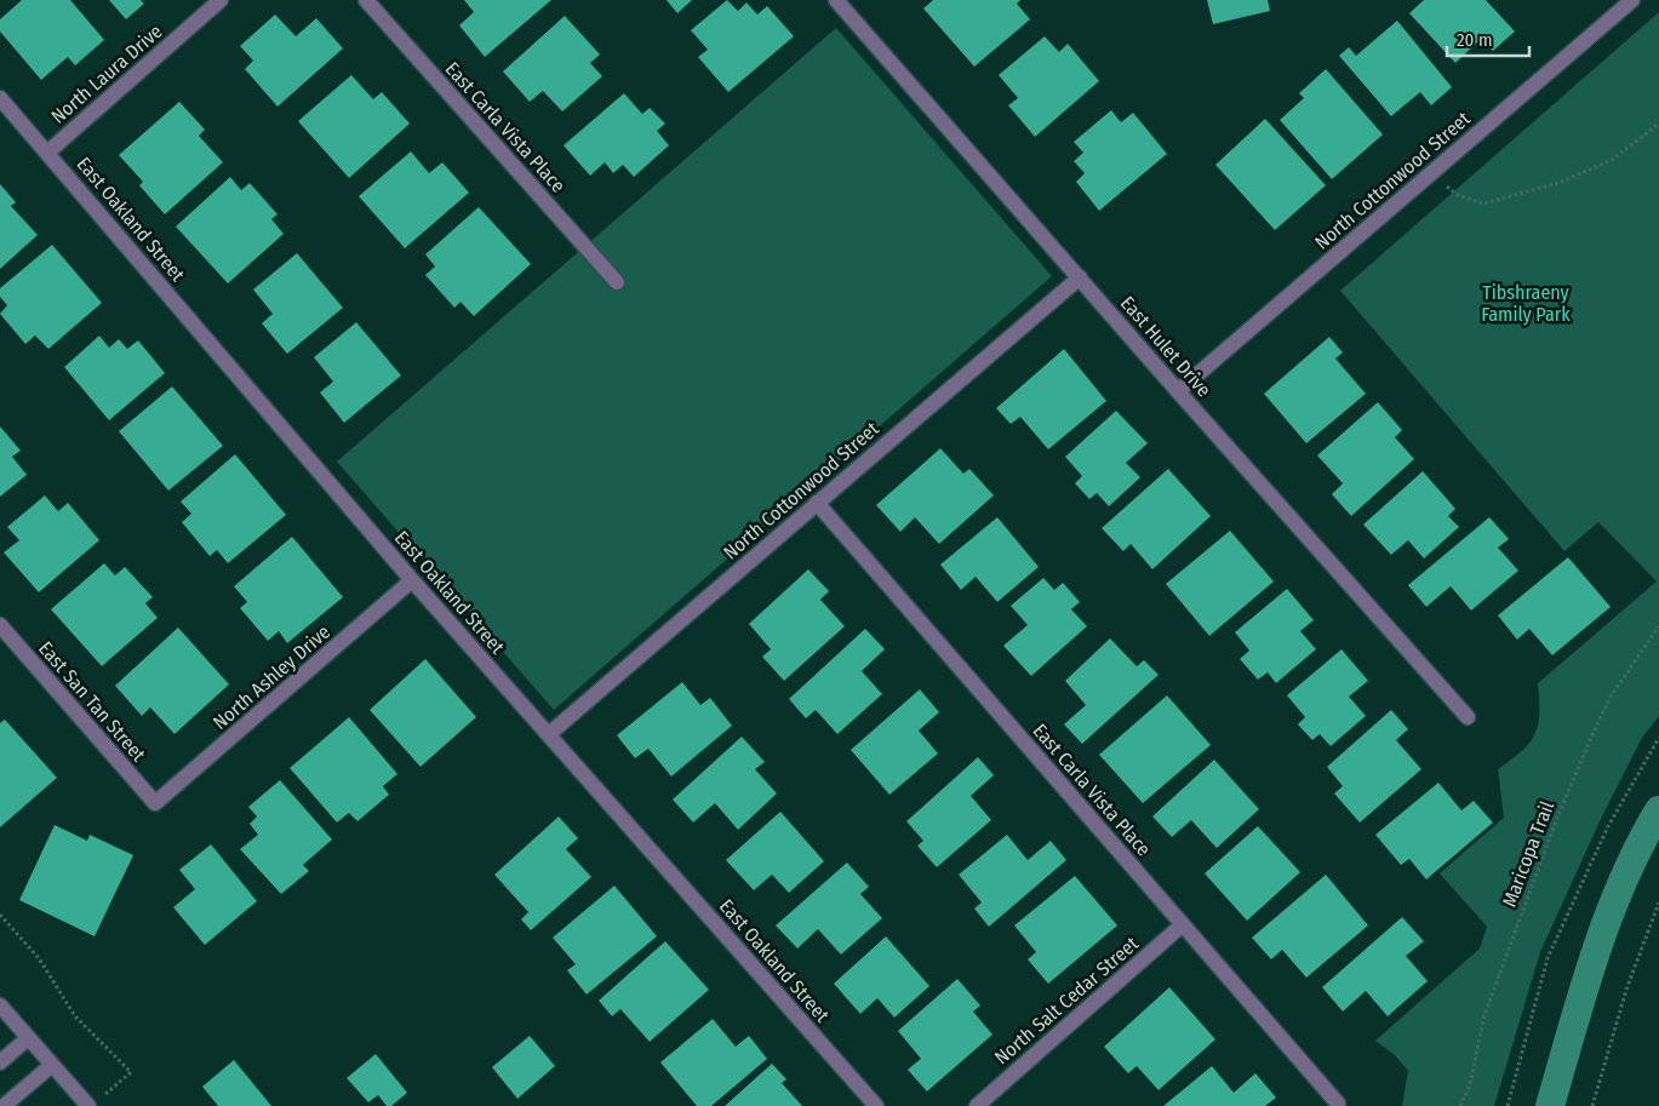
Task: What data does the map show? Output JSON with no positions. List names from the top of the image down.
{
  "streets": {
    "street": [
      "North Laura Drive",
      "East Carla Vista Place",
      "North Cottonwood Street",
      "East Oakland Street",
      "East Hulet Drive",
      "North Ashley Drive",
      "East San Tan Street",
      "North Salt Cedar Street"
    ],
    "path": ["Maricopa Trail"]
  },
  "crossings": [
    ["North Laura Drive", "East Oakland Street"],
    ["East Carla Vista Place", "North Cottonwood Street"],
    ["East Carla Vista Place", "North Salt Cedar Street"],
    ["North Cottonwood Street", "East Oakland Street"],
    ["North Cottonwood Street", "East Hulet Drive"],
    ["East Oakland Street", "North Ashley Drive"],
    ["North Ashley Drive", "East San Tan Street"]
  ],
  "parks": ["Tibshraeny Family Park"],
  "scale_bar": "20 m"
}
